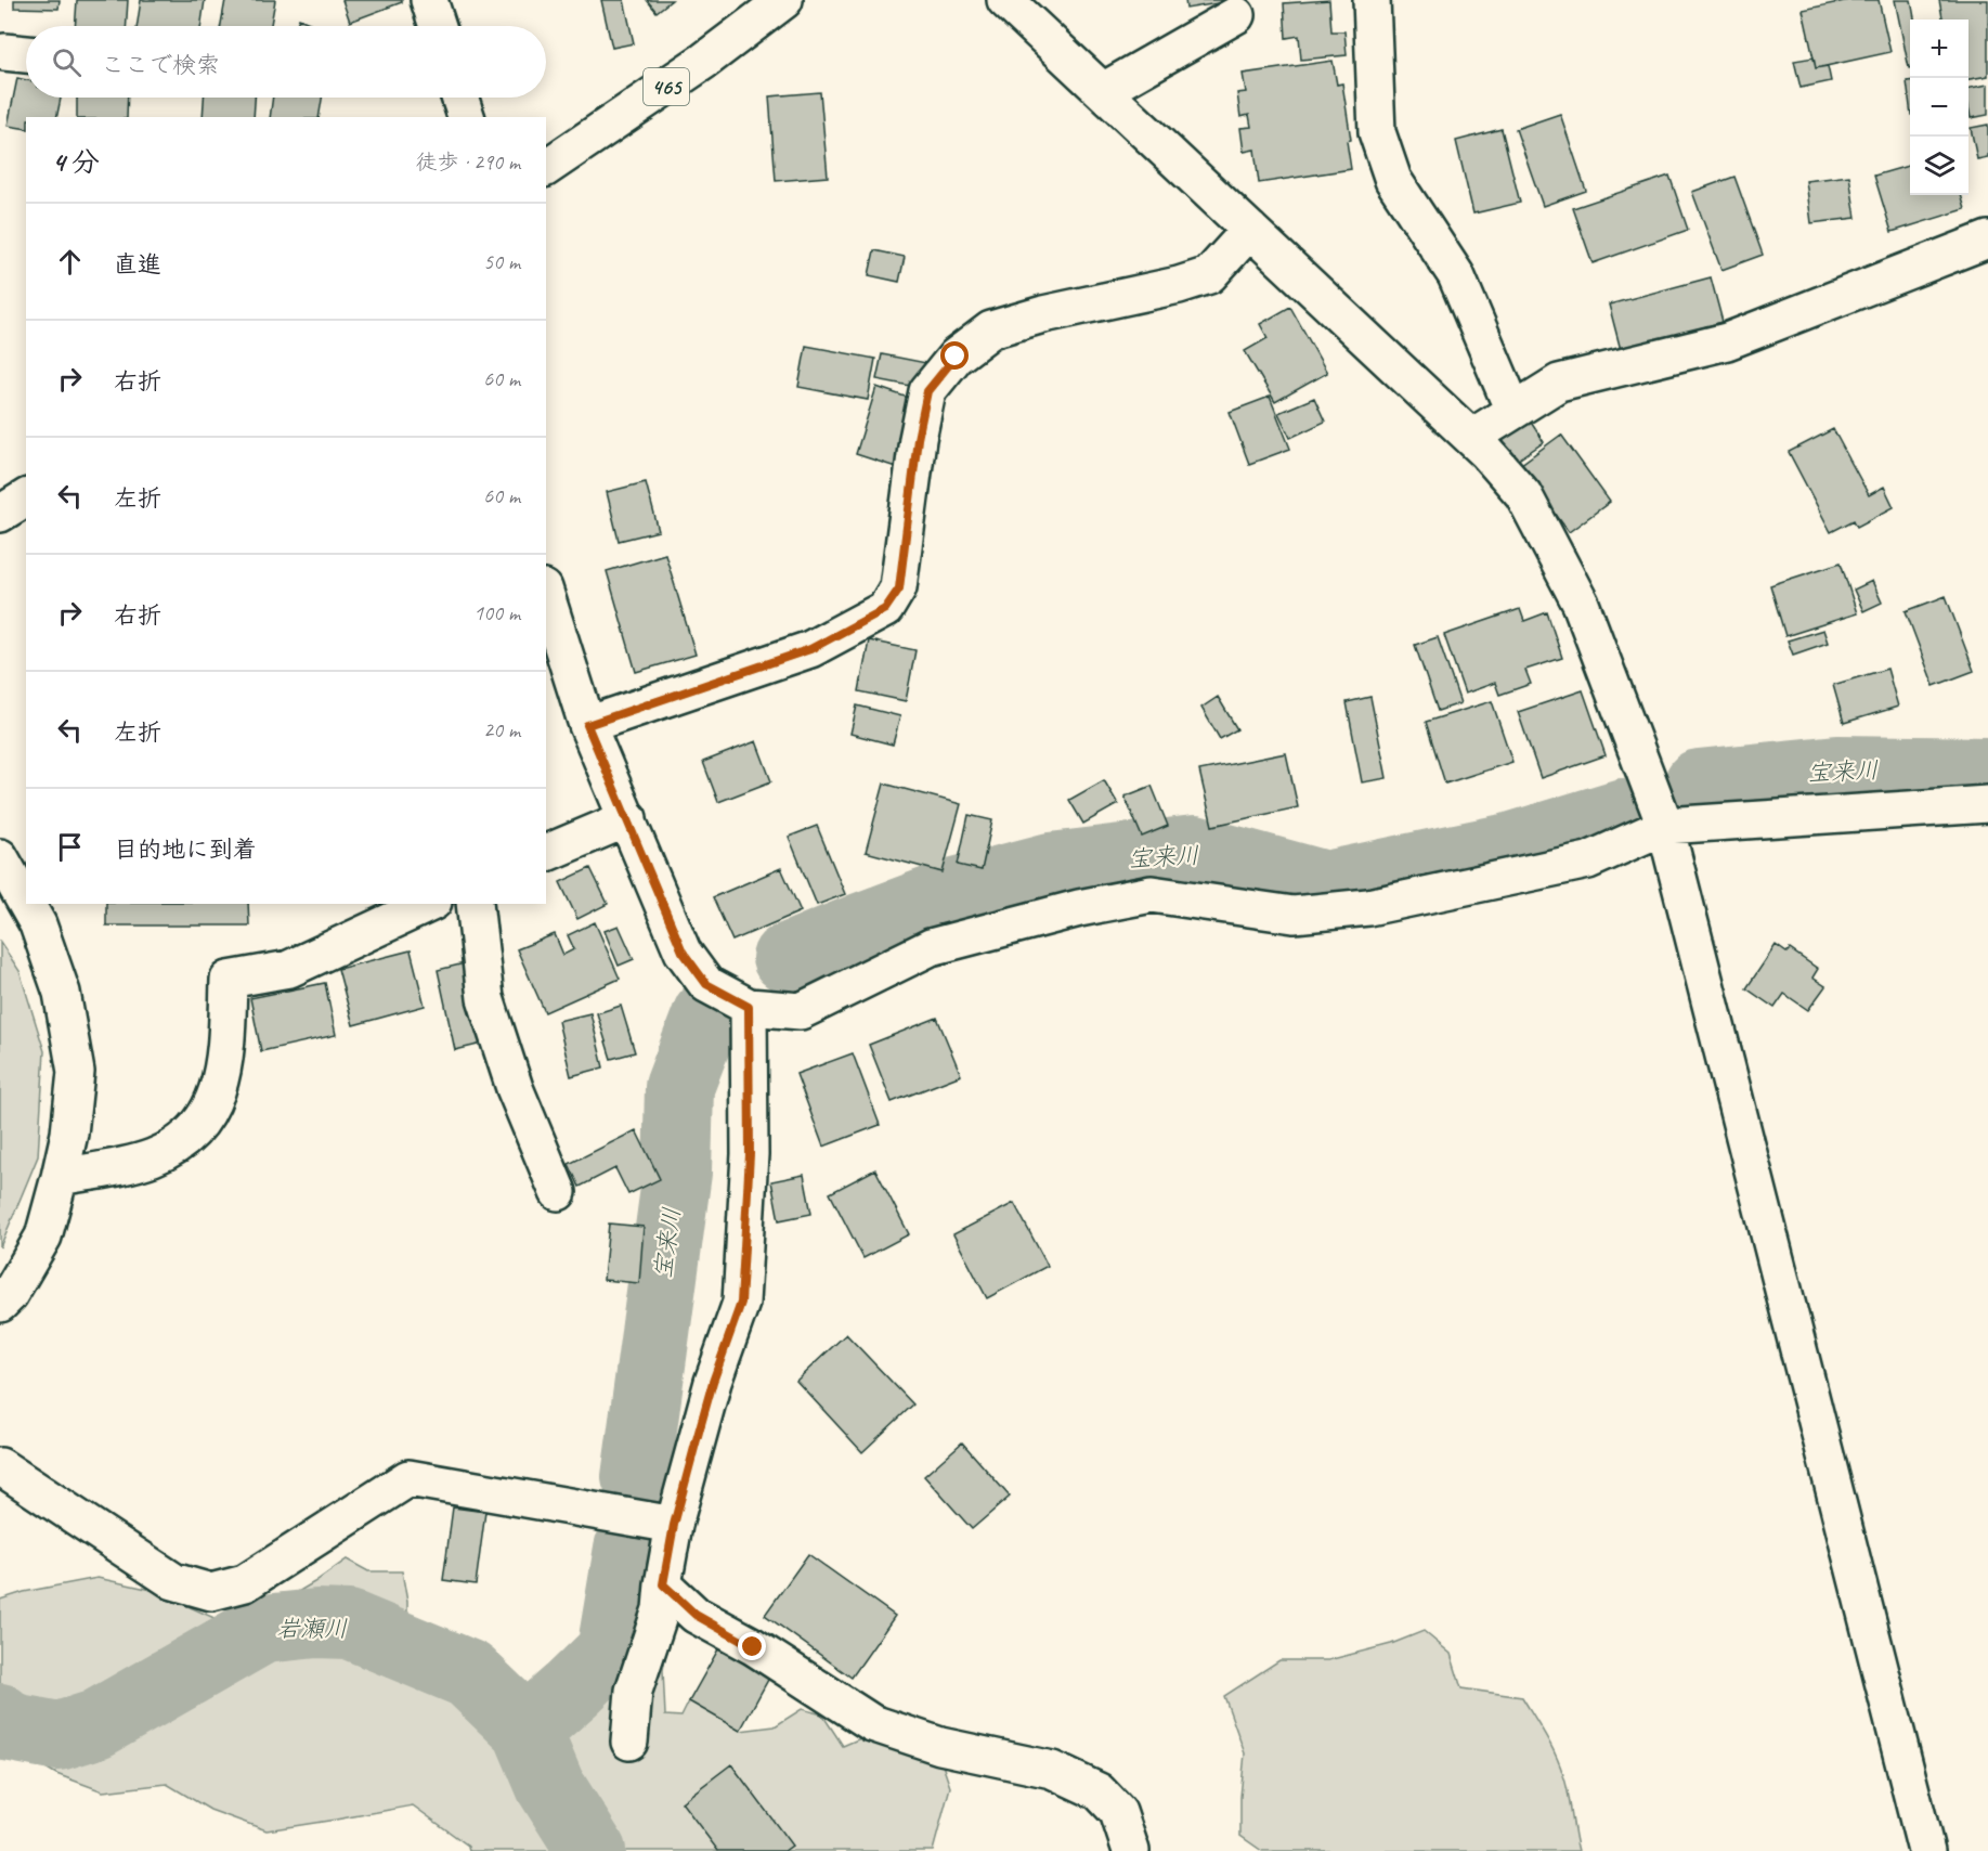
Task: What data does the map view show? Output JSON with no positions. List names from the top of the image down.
{
  "streets": {
    "main road": ["465"]
  },
  "water": ["宝来川", "岩瀬川"],
  "page": {
    "map_buttons": ["+", "−"],
    "search": "ここで検索",
    "heading": ["4 分", "徒歩 · 290 m"],
    "list": [
      ["直進", "50 m"],
      ["右折", "60 m"],
      ["左折", "60 m"],
      ["右折", "100 m"],
      ["左折", "20 m"],
      "目的地に到着"
    ]
  }
}
